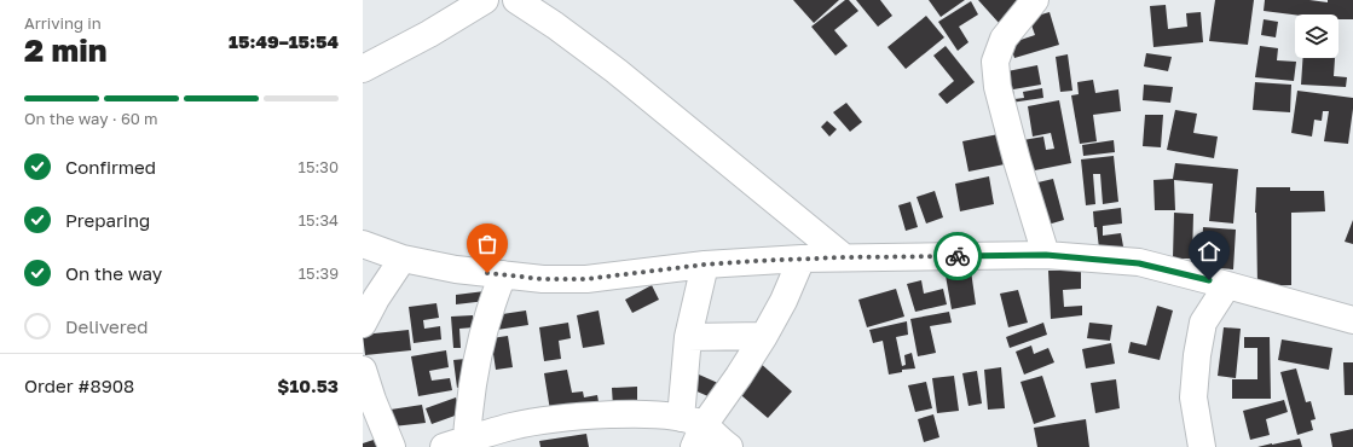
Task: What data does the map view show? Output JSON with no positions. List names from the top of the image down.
{
  "page": {
    "heading": ["2 min", "Arriving in", "15:49–15:54"],
    "panel": ["Order #8908", "$10.53"],
    "bar": "On the way · 60 m",
    "list": [
      ["Confirmed", "15:30"],
      ["Preparing", "15:34"],
      ["On the way", "15:39"],
      "Delivered"
    ]
  }
}
